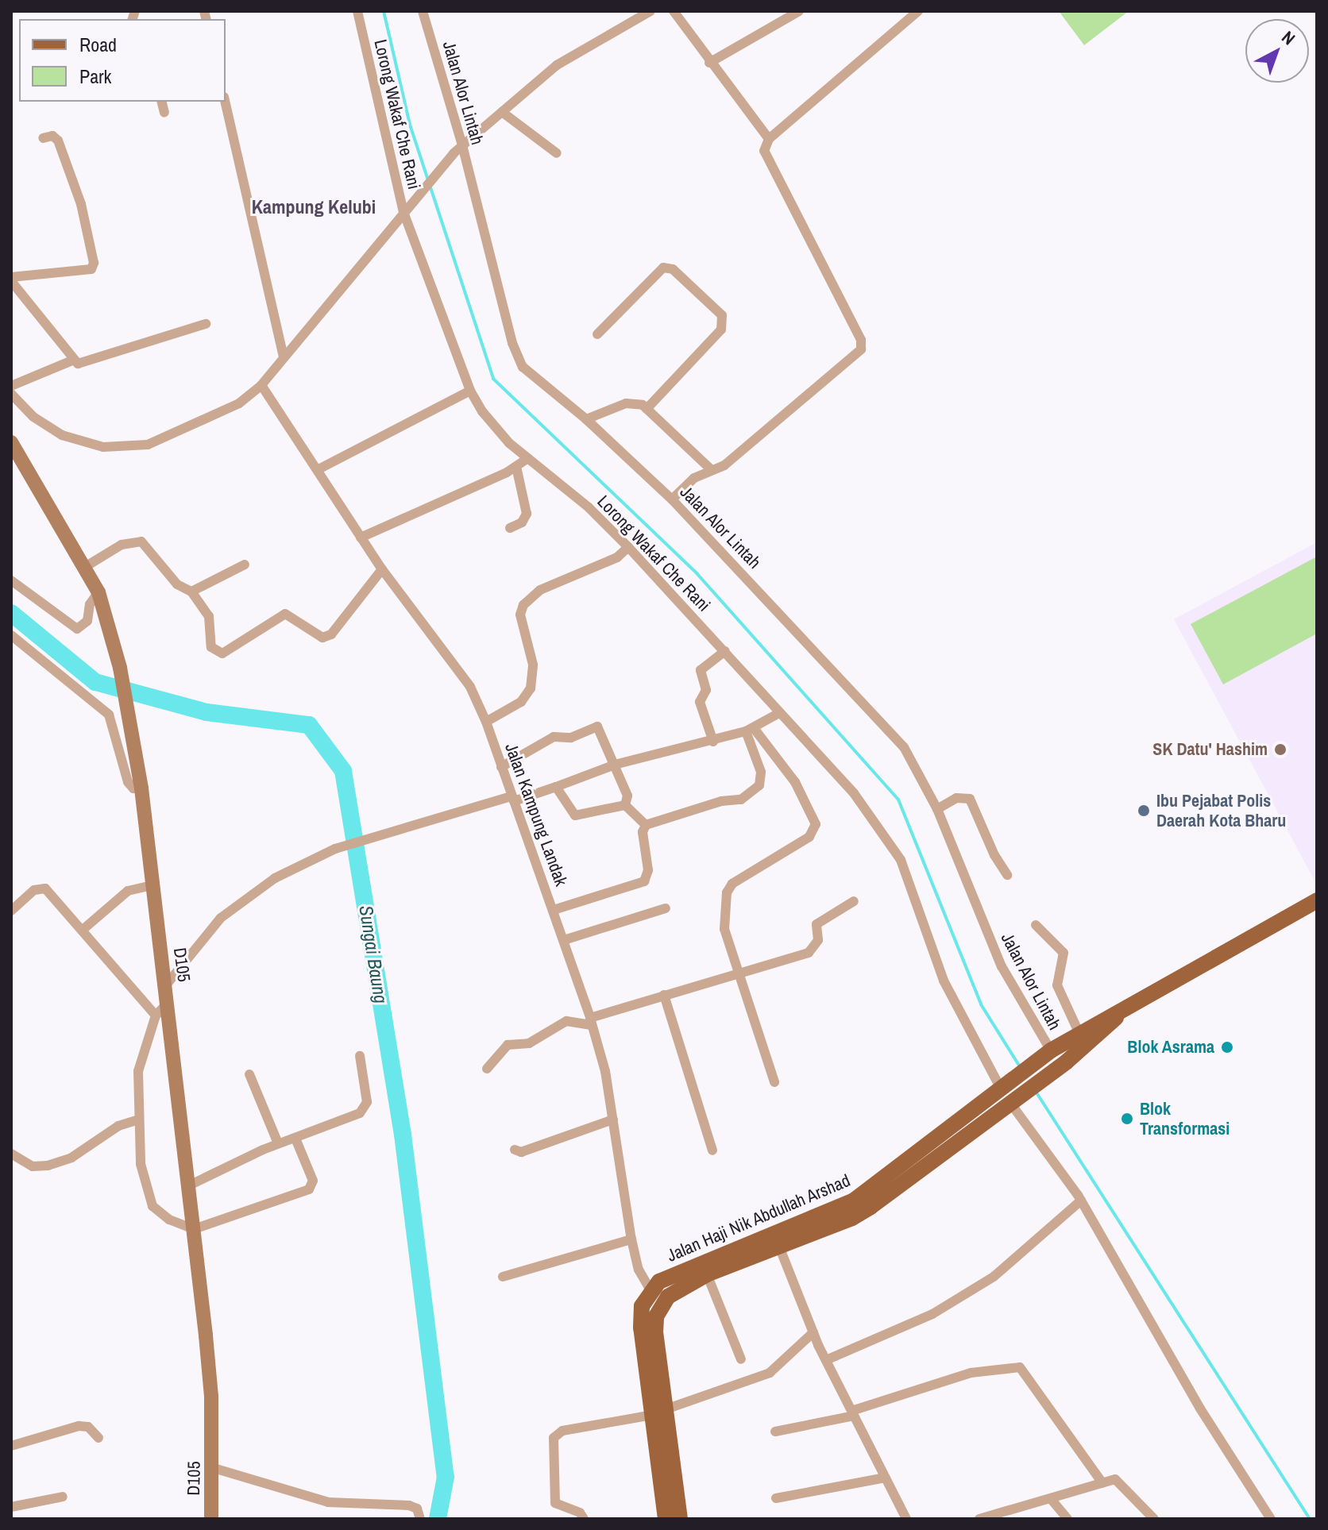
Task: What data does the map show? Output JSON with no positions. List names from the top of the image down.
{
  "streets": {
    "main road": ["Jalan Haji Nik Abdullah Arshad"],
    "street": [
      "Jalan Alor Lintah",
      "Lorong Wakaf Che Rani",
      "Jalan Kampung Landak",
      "D105"
    ]
  },
  "crossings": [
    ["Jalan Alor Lintah", "Jalan Haji Nik Abdullah Arshad"],
    ["Lorong Wakaf Che Rani", "Jalan Haji Nik Abdullah Arshad"],
    ["Jalan Kampung Landak", "Jalan Haji Nik Abdullah Arshad"]
  ],
  "districts": ["Kampung Kelubi"],
  "water": ["Sungai Baung"],
  "places": [
    "SK Datu' Hashim",
    "Ibu Pejabat Polis Daerah Kota Bharu",
    "Blok Asrama",
    "Blok Transformasi"
  ],
  "legend": ["Road", "Park"],
  "north": "top right"
}
